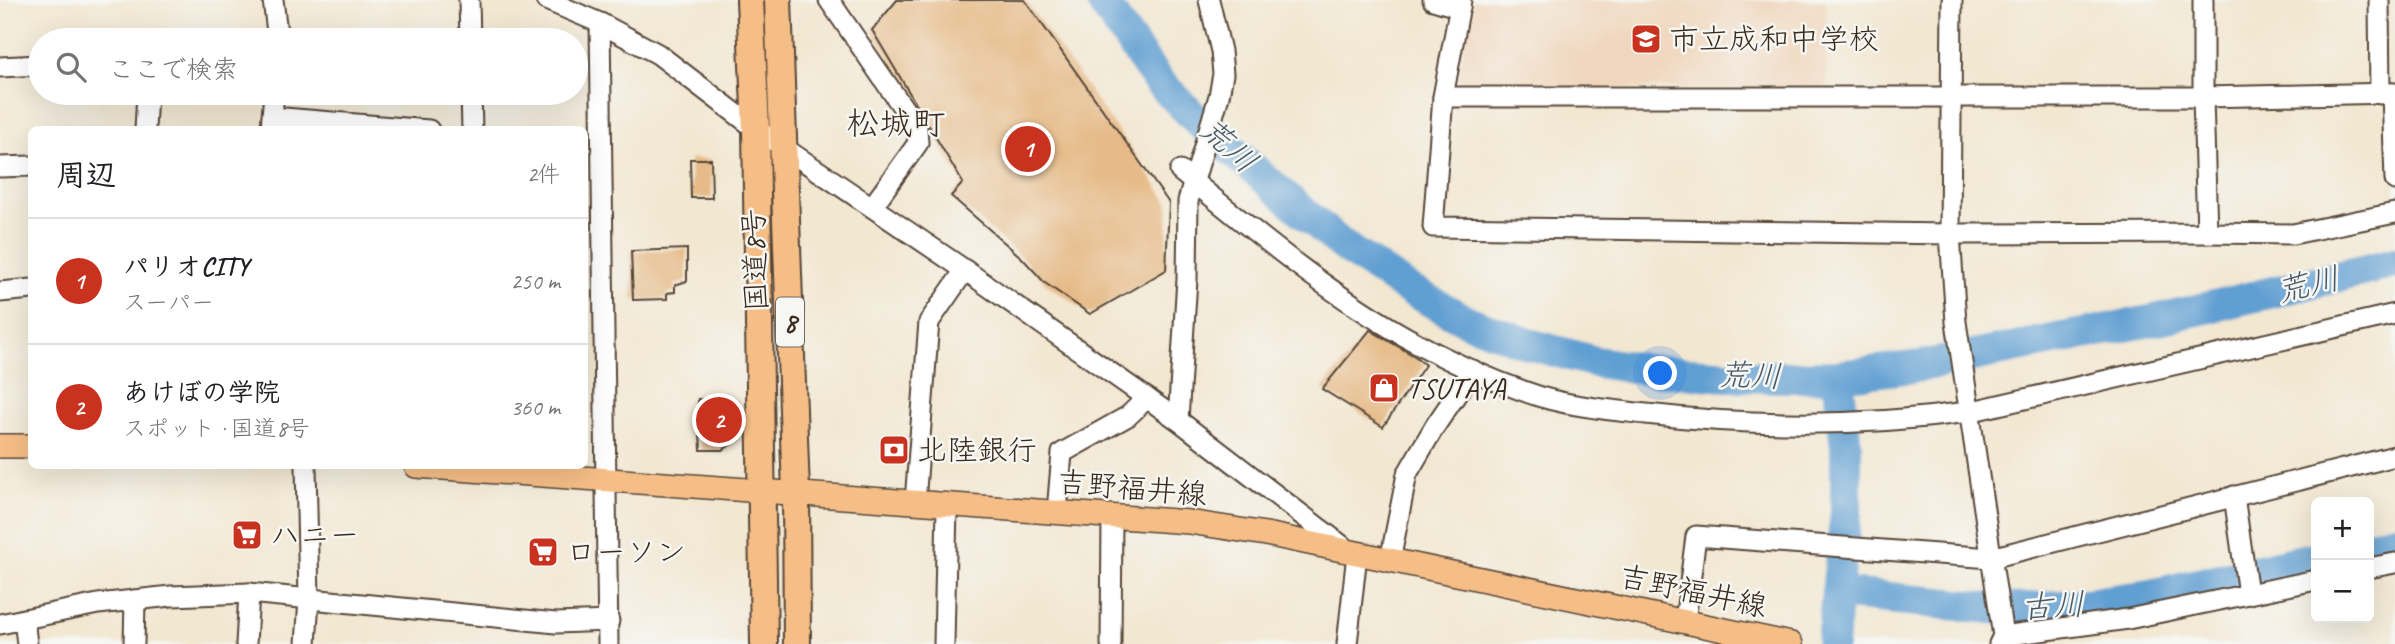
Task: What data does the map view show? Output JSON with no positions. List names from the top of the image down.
{
  "streets": {
    "highway": ["国道8号", "8"],
    "main road": ["吉野福井線"]
  },
  "crossings": [
    ["国道8号", "吉野福井線"]
  ],
  "districts": ["松城町"],
  "water": ["荒川", "古川"],
  "places": {
    "school or university": ["市立成和中学校"],
    "shop": ["TSUTAYA"],
    "bank": ["北陸銀行"],
    "supermarket": ["ハニー", "ローソン"]
  },
  "page": {
    "search": "ここで検索",
    "pins": ["1", "2"],
    "heading": ["周辺", "2件"],
    "list": [
      {
        "mark": "1",
        "name": "パリオCITY",
        "note": "スーパー",
        "value": "250 m"
      },
      {
        "mark": "2",
        "name": "あけぼの学院",
        "note": "スポット · 国道8号",
        "value": "360 m"
      }
    ],
    "map_buttons": ["+", "−"]
  }
}
